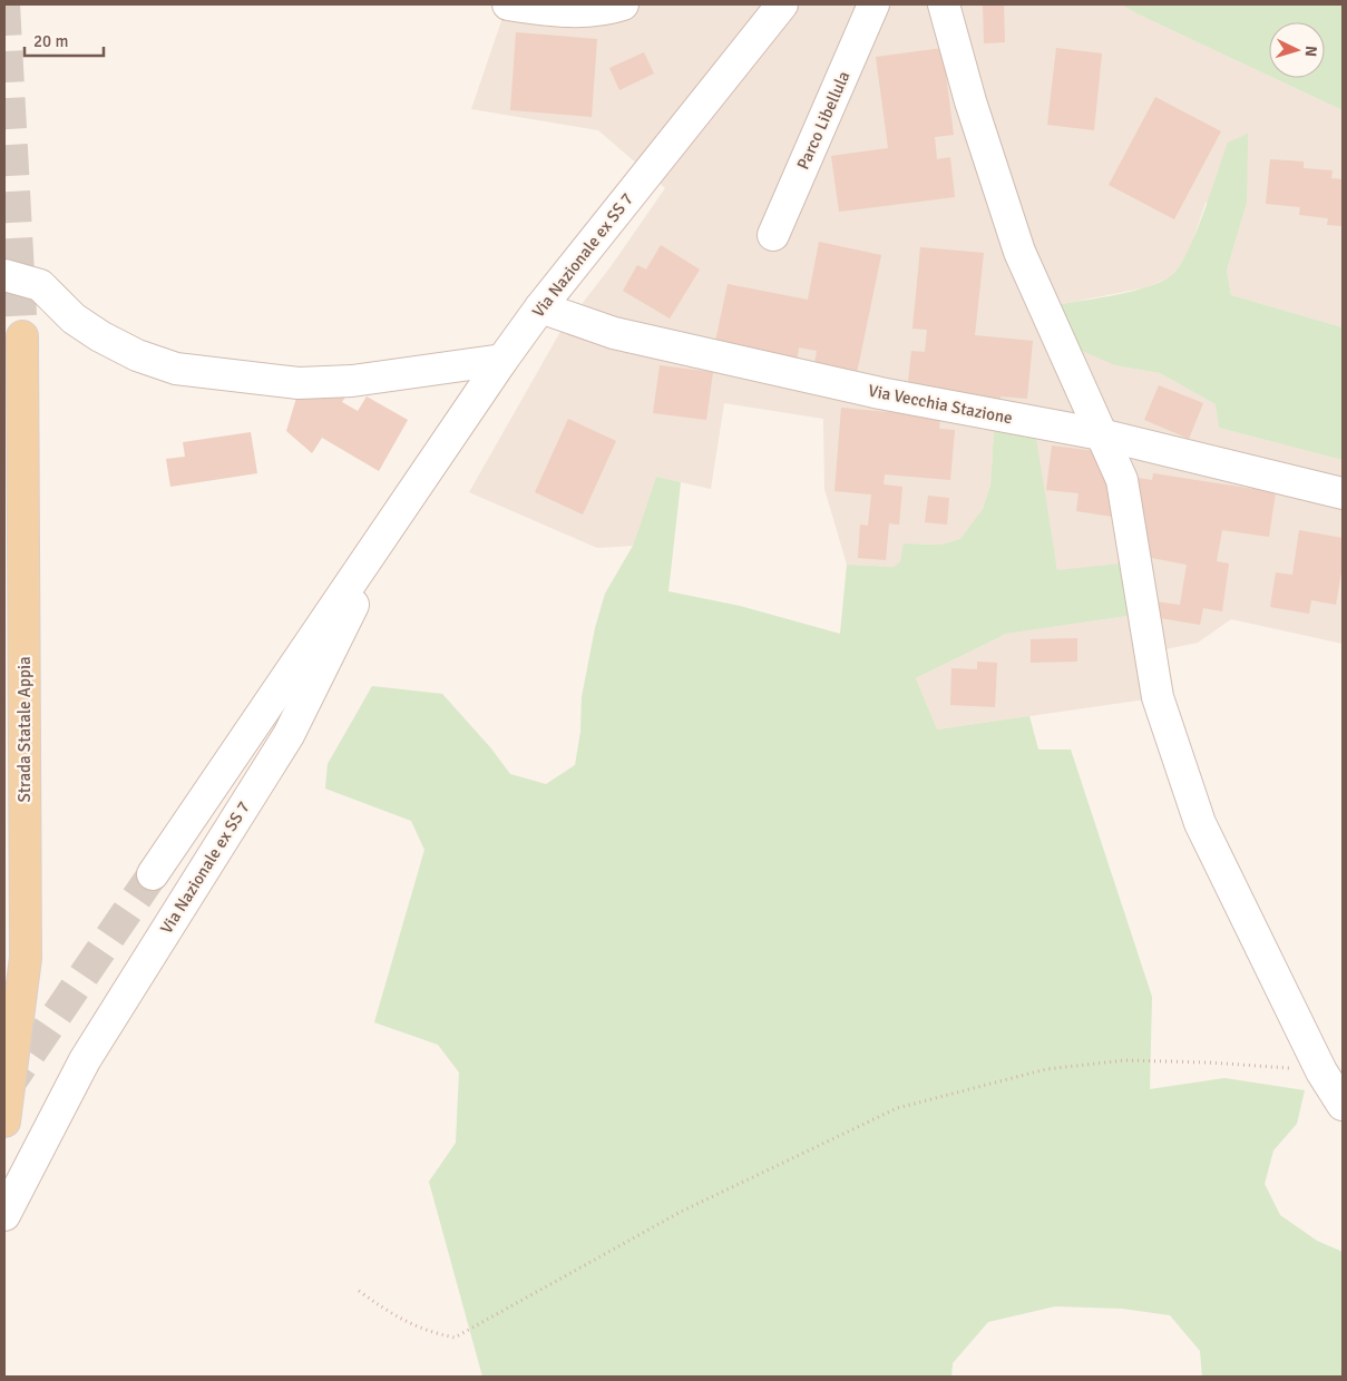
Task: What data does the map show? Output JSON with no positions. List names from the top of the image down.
{
  "streets": {
    "main road": ["Strada Statale Appia"],
    "street": ["Parco Libellula", "Via Nazionale ex SS 7", "Via Vecchia Stazione"]
  },
  "crossings": [
    ["Via Nazionale ex SS 7", "Via Vecchia Stazione"]
  ],
  "scale_bar": "20 m",
  "north": "right"
}
